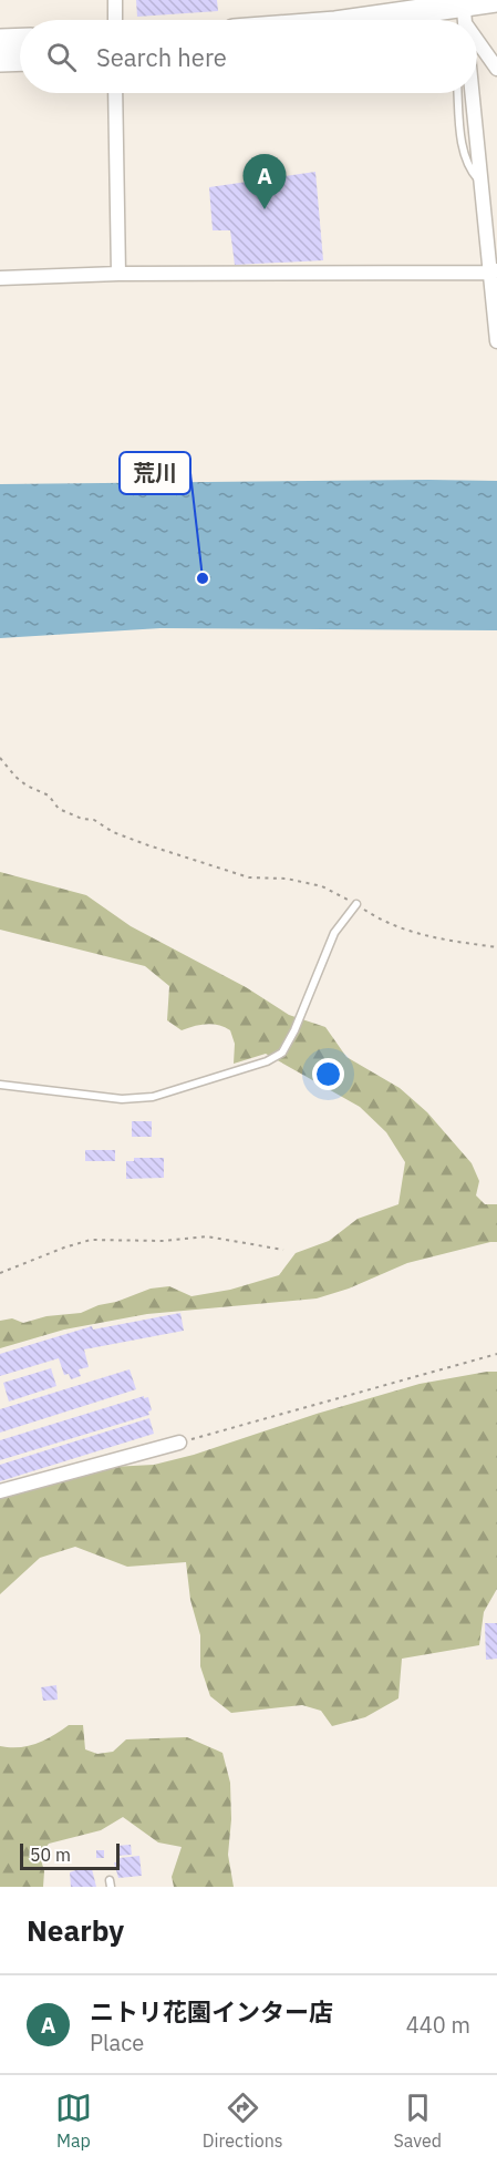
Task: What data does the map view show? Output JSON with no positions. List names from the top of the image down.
{
  "places": ["荒川"],
  "scale_bar": "50 m",
  "page": {
    "search": "Search here",
    "pins": "A",
    "scale": "50 m",
    "heading": "Nearby",
    "list": [
      {
        "mark": "A",
        "name": "ニトリ花園インター店",
        "note": "Place",
        "value": "440 m"
      }
    ],
    "nav": ["Map", "Directions", "Saved"]
  }
}
